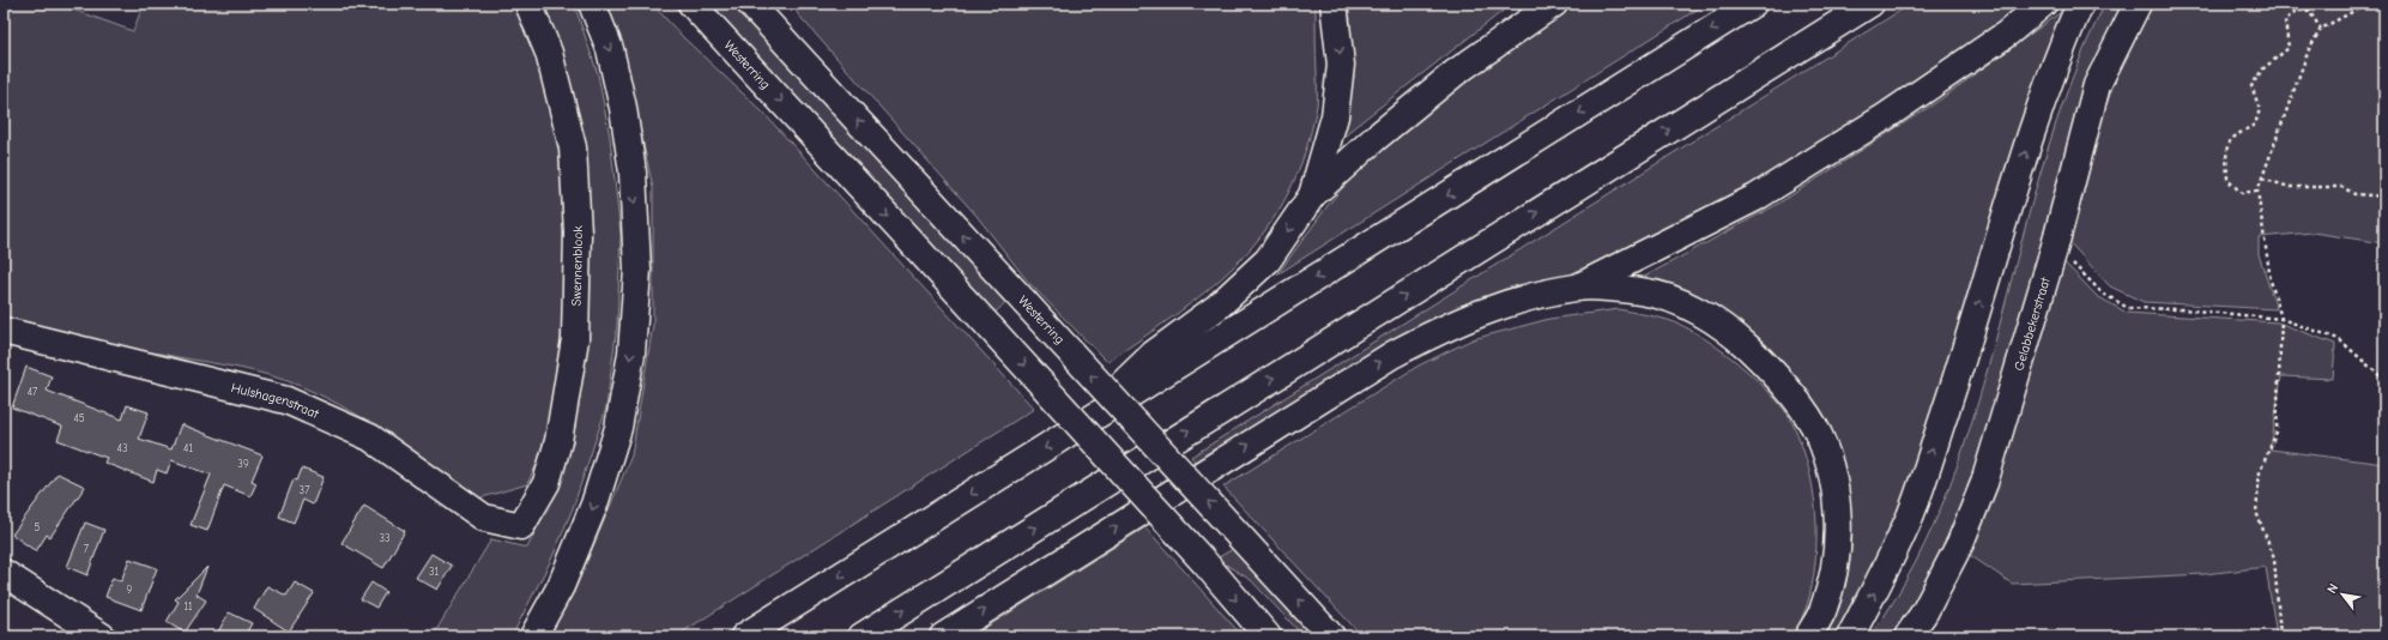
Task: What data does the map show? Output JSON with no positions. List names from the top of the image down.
{
  "streets": {
    "main road": [
      "Westerring",
      "Swennenblook",
      "Gelabbekerstraat",
      "Hulshagenstraat"
    ]
  },
  "crossings": [
    ["Swennenblook", "Hulshagenstraat"]
  ],
  "house_numbers": [
    "47",
    "45",
    "43",
    "41",
    "39",
    "37",
    "5",
    "33",
    "7",
    "31",
    "9",
    "11"
  ],
  "north": "top left"
}
